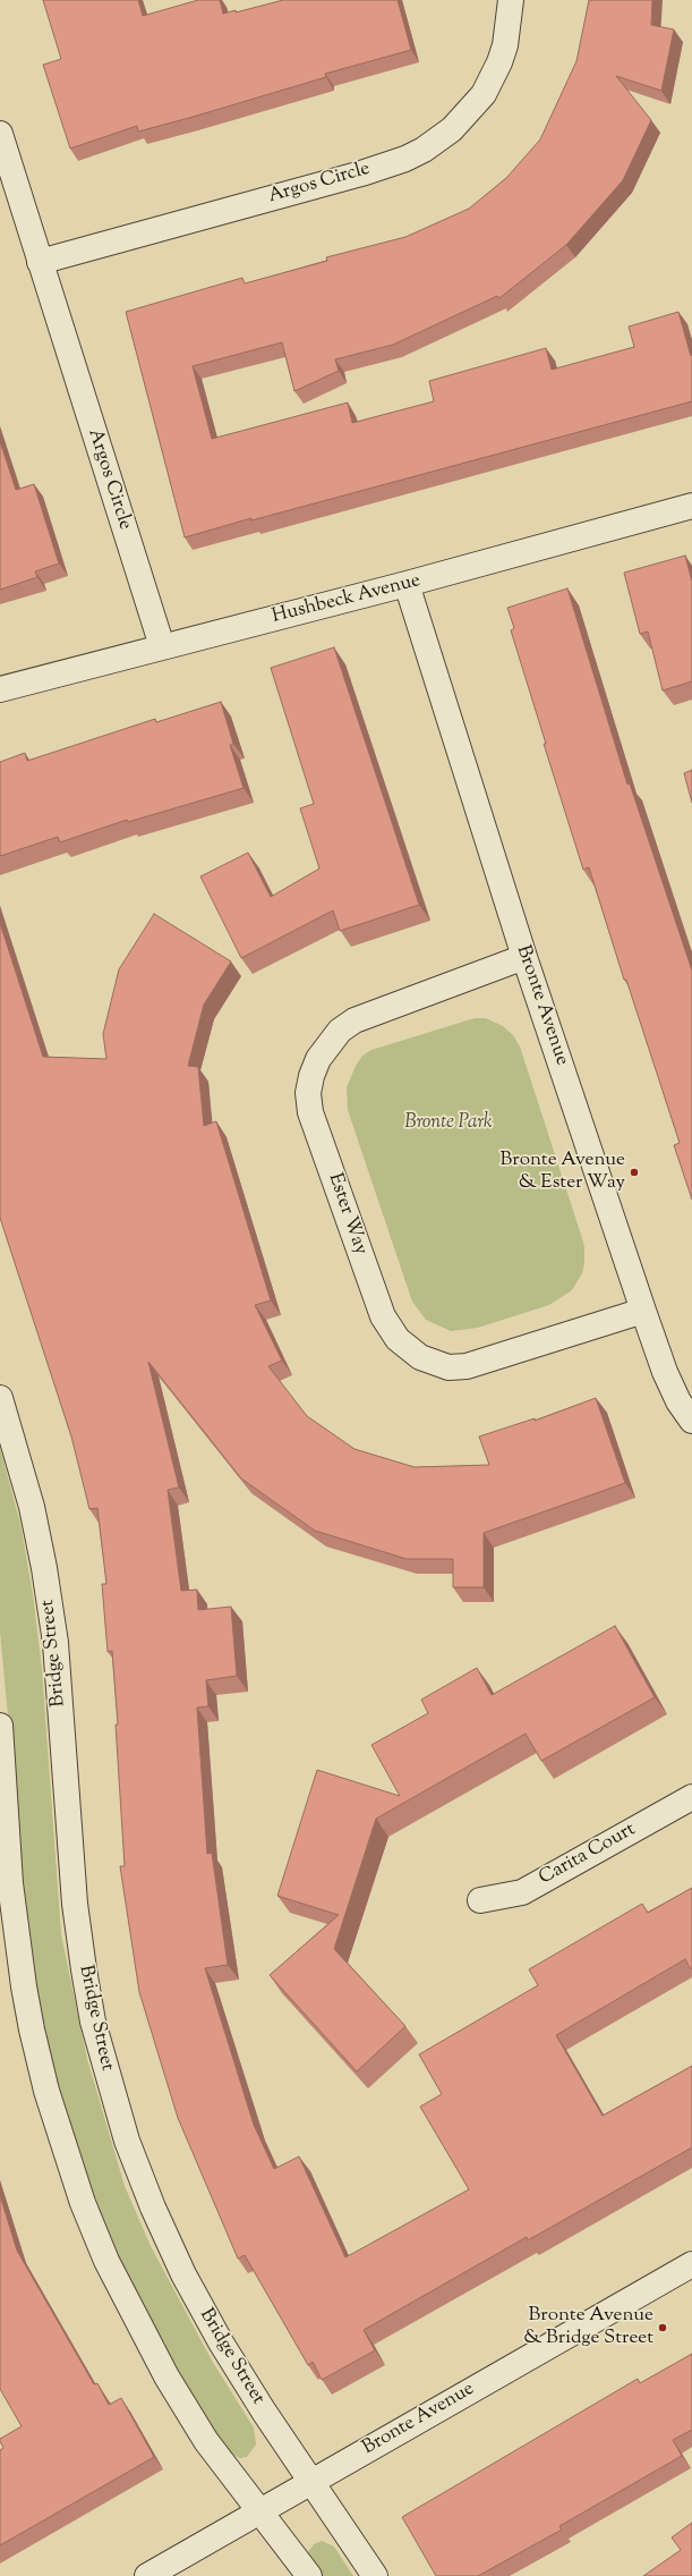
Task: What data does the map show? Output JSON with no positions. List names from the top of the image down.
{
  "streets": {
    "street": [
      "Argos Circle",
      "Hushbeck Avenue",
      "Bronte Avenue",
      "Ester Way",
      "Bridge Street",
      "Carita Court"
    ]
  },
  "crossings": [
    ["Argos Circle", "Hushbeck Avenue"],
    ["Hushbeck Avenue", "Bronte Avenue"],
    ["Bronte Avenue", "Ester Way"],
    ["Bronte Avenue", "Bridge Street"]
  ],
  "parks": ["Bronte Park"],
  "places": ["Bronte Avenue & Ester Way", "Bronte Avenue & Bridge Street"]
}
